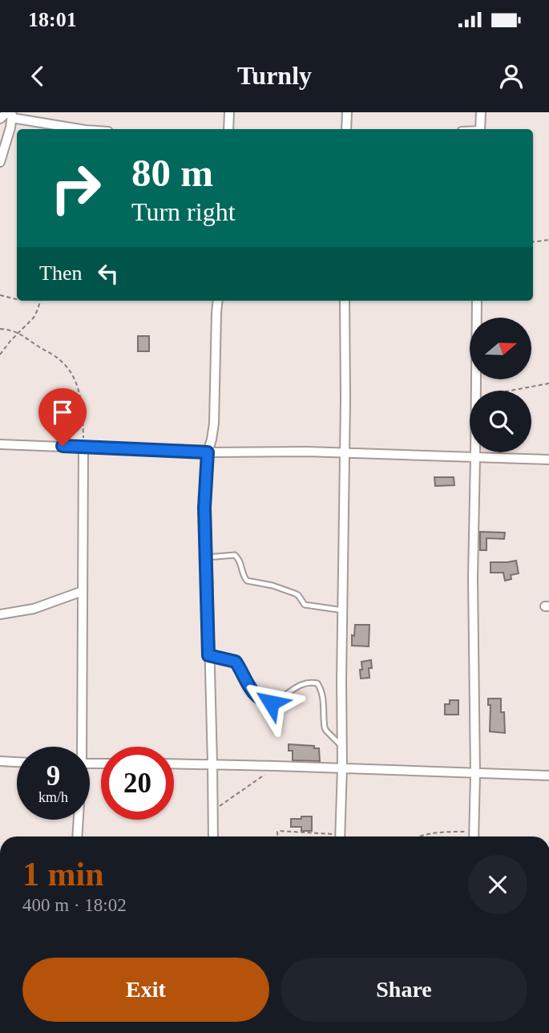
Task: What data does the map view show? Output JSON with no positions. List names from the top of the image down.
{
  "north": "right",
  "page": {
    "status": "18:01",
    "header": "Turnly",
    "turn": ["80 m", "Turn right"],
    "then": "Then",
    "speed": "9 km/h",
    "limit": "20",
    "heading": ["1 min", "400 m · 18:02"],
    "buttons": ["Exit", "Share"]
  }
}
